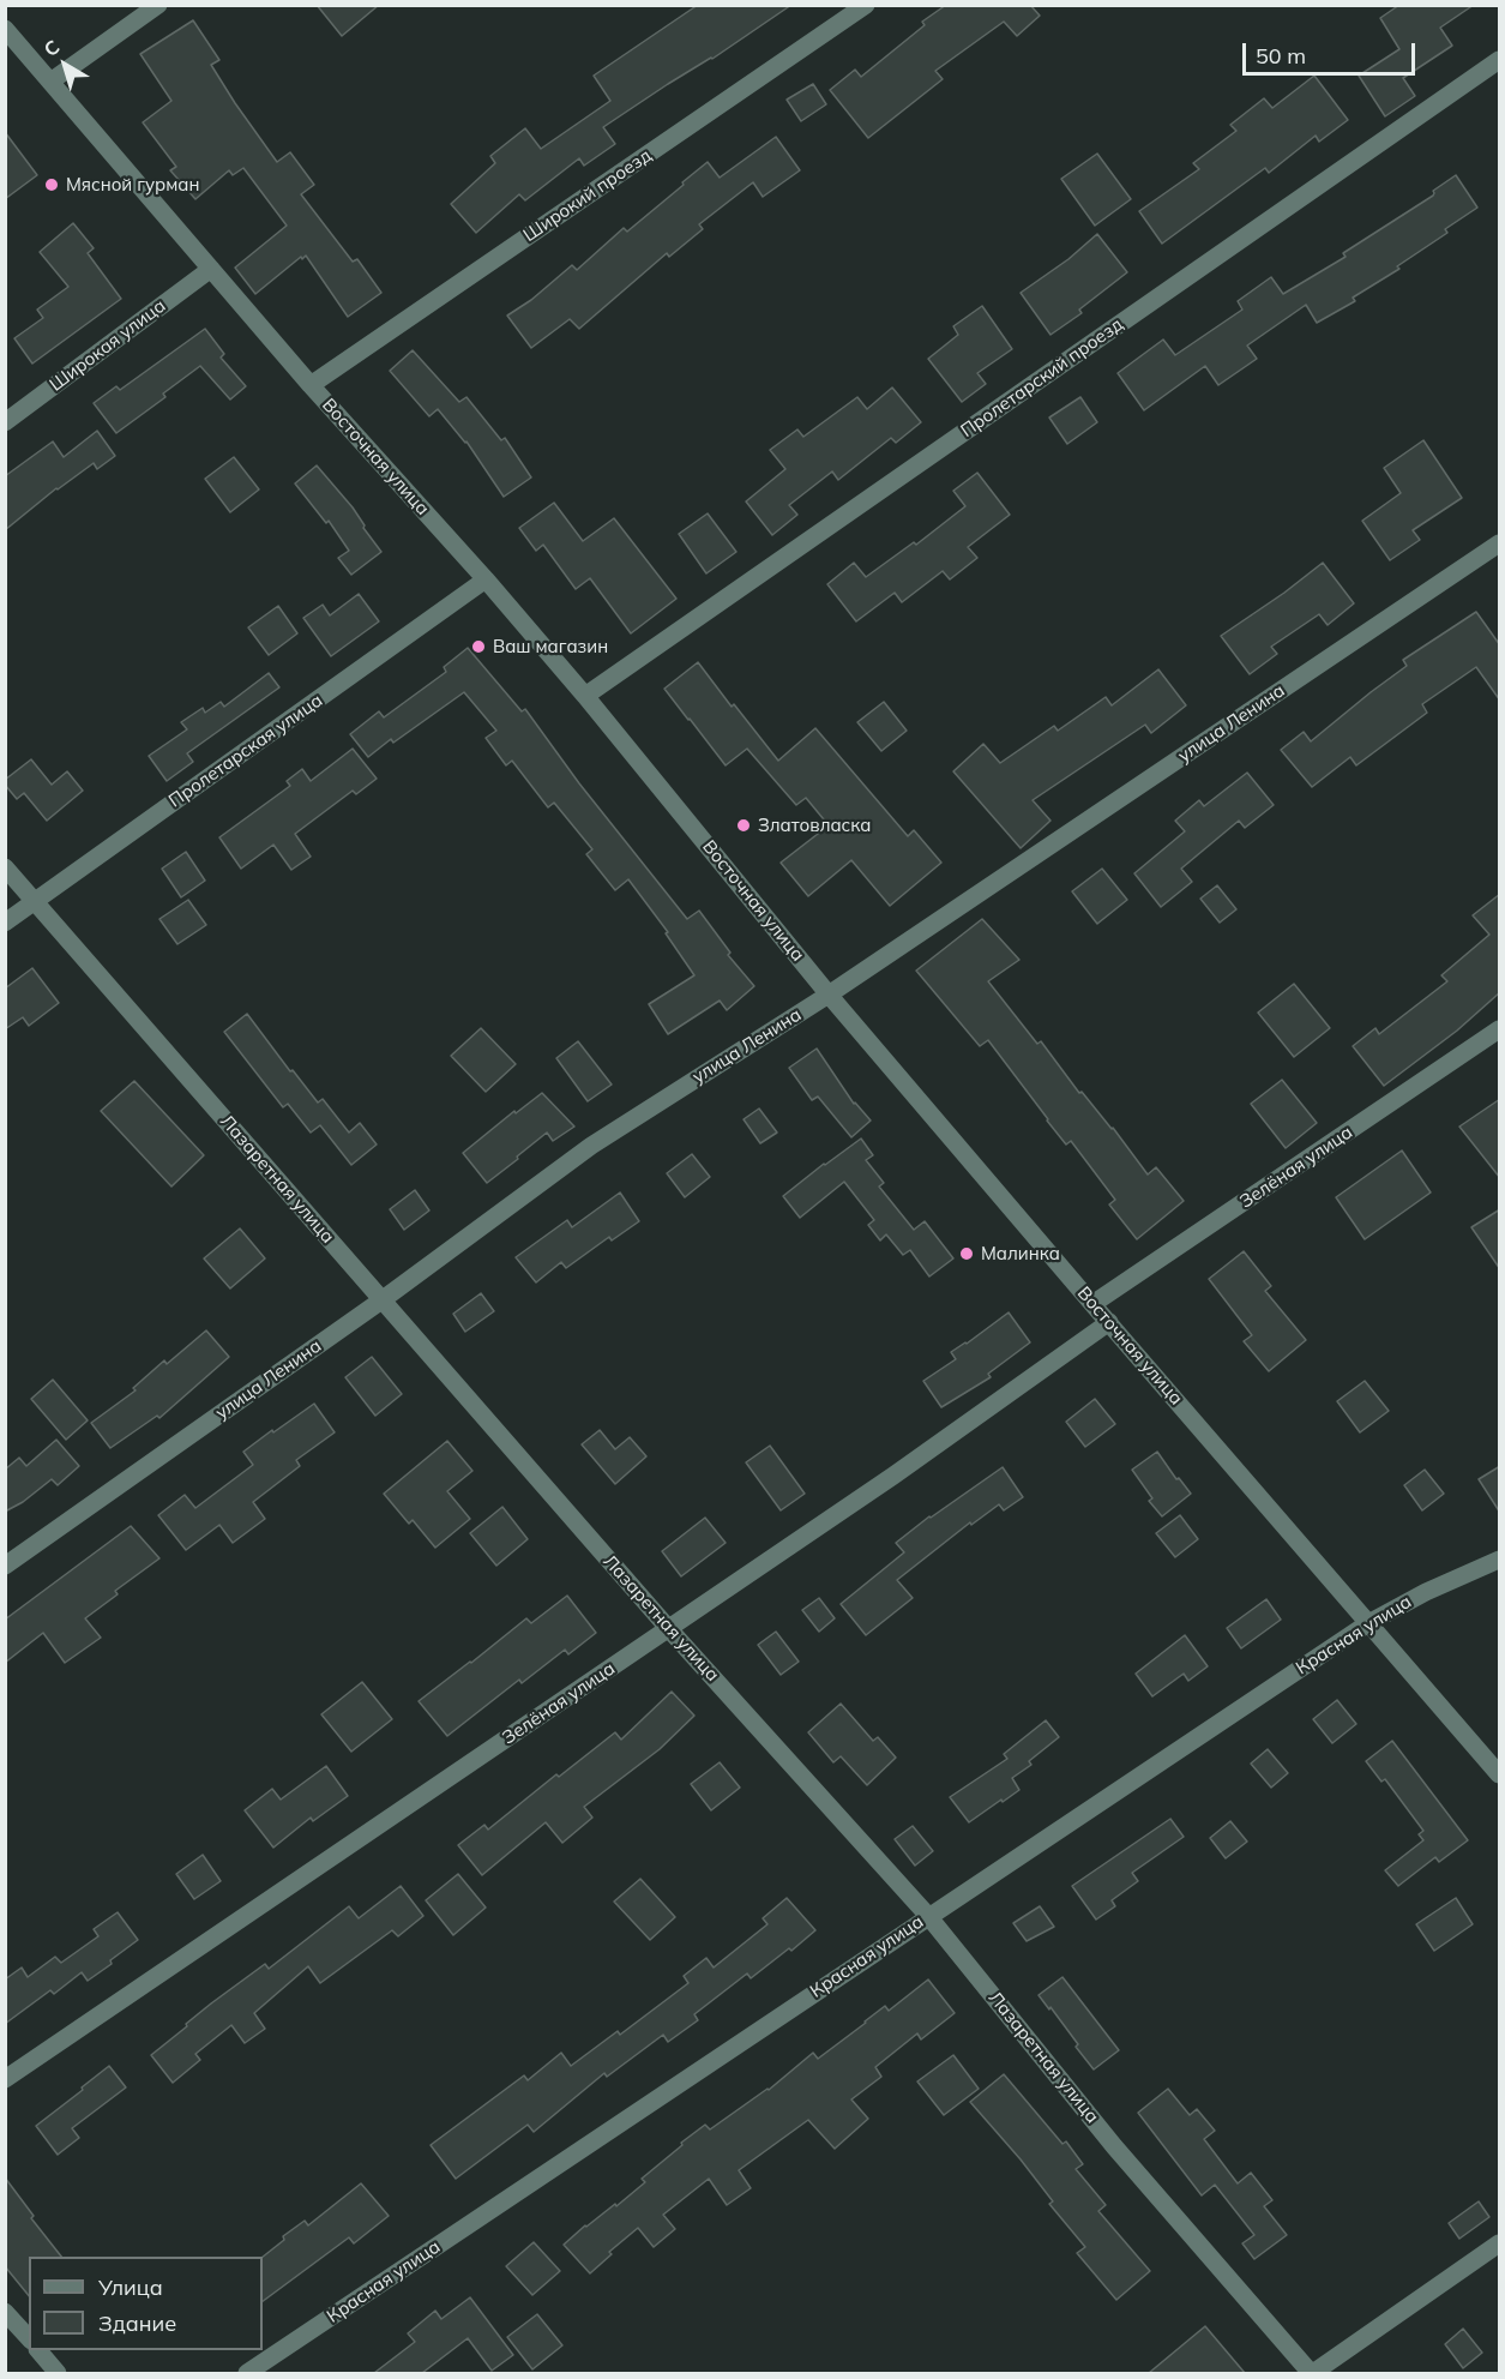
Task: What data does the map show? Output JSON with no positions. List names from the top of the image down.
{
  "streets": {
    "street": [
      "Широкий проезд",
      "Широкая улица",
      "Пролетарский проезд",
      "Восточная улица",
      "улица Ленина",
      "Пролетарская улица",
      "Зелёная улица",
      "Лазаретная улица",
      "Красная улица"
    ]
  },
  "crossings": [
    ["Широкий проезд", "Восточная улица"],
    ["Широкая улица", "Восточная улица"],
    ["Пролетарский проезд", "Восточная улица"],
    ["Восточная улица", "улица Ленина"],
    ["Восточная улица", "Пролетарская улица"],
    ["Восточная улица", "Зелёная улица"],
    ["Восточная улица", "Красная улица"],
    ["улица Ленина", "Лазаретная улица"],
    ["Пролетарская улица", "Лазаретная улица"],
    ["Зелёная улица", "Лазаретная улица"],
    ["Лазаретная улица", "Красная улица"]
  ],
  "places": [
    "Мясной гурман",
    "Ваш магазин",
    "Златовласка",
    "Малинка"
  ],
  "legend": ["Улица", "Здание"],
  "scale_bar": "50 m",
  "north": "top left"
}
